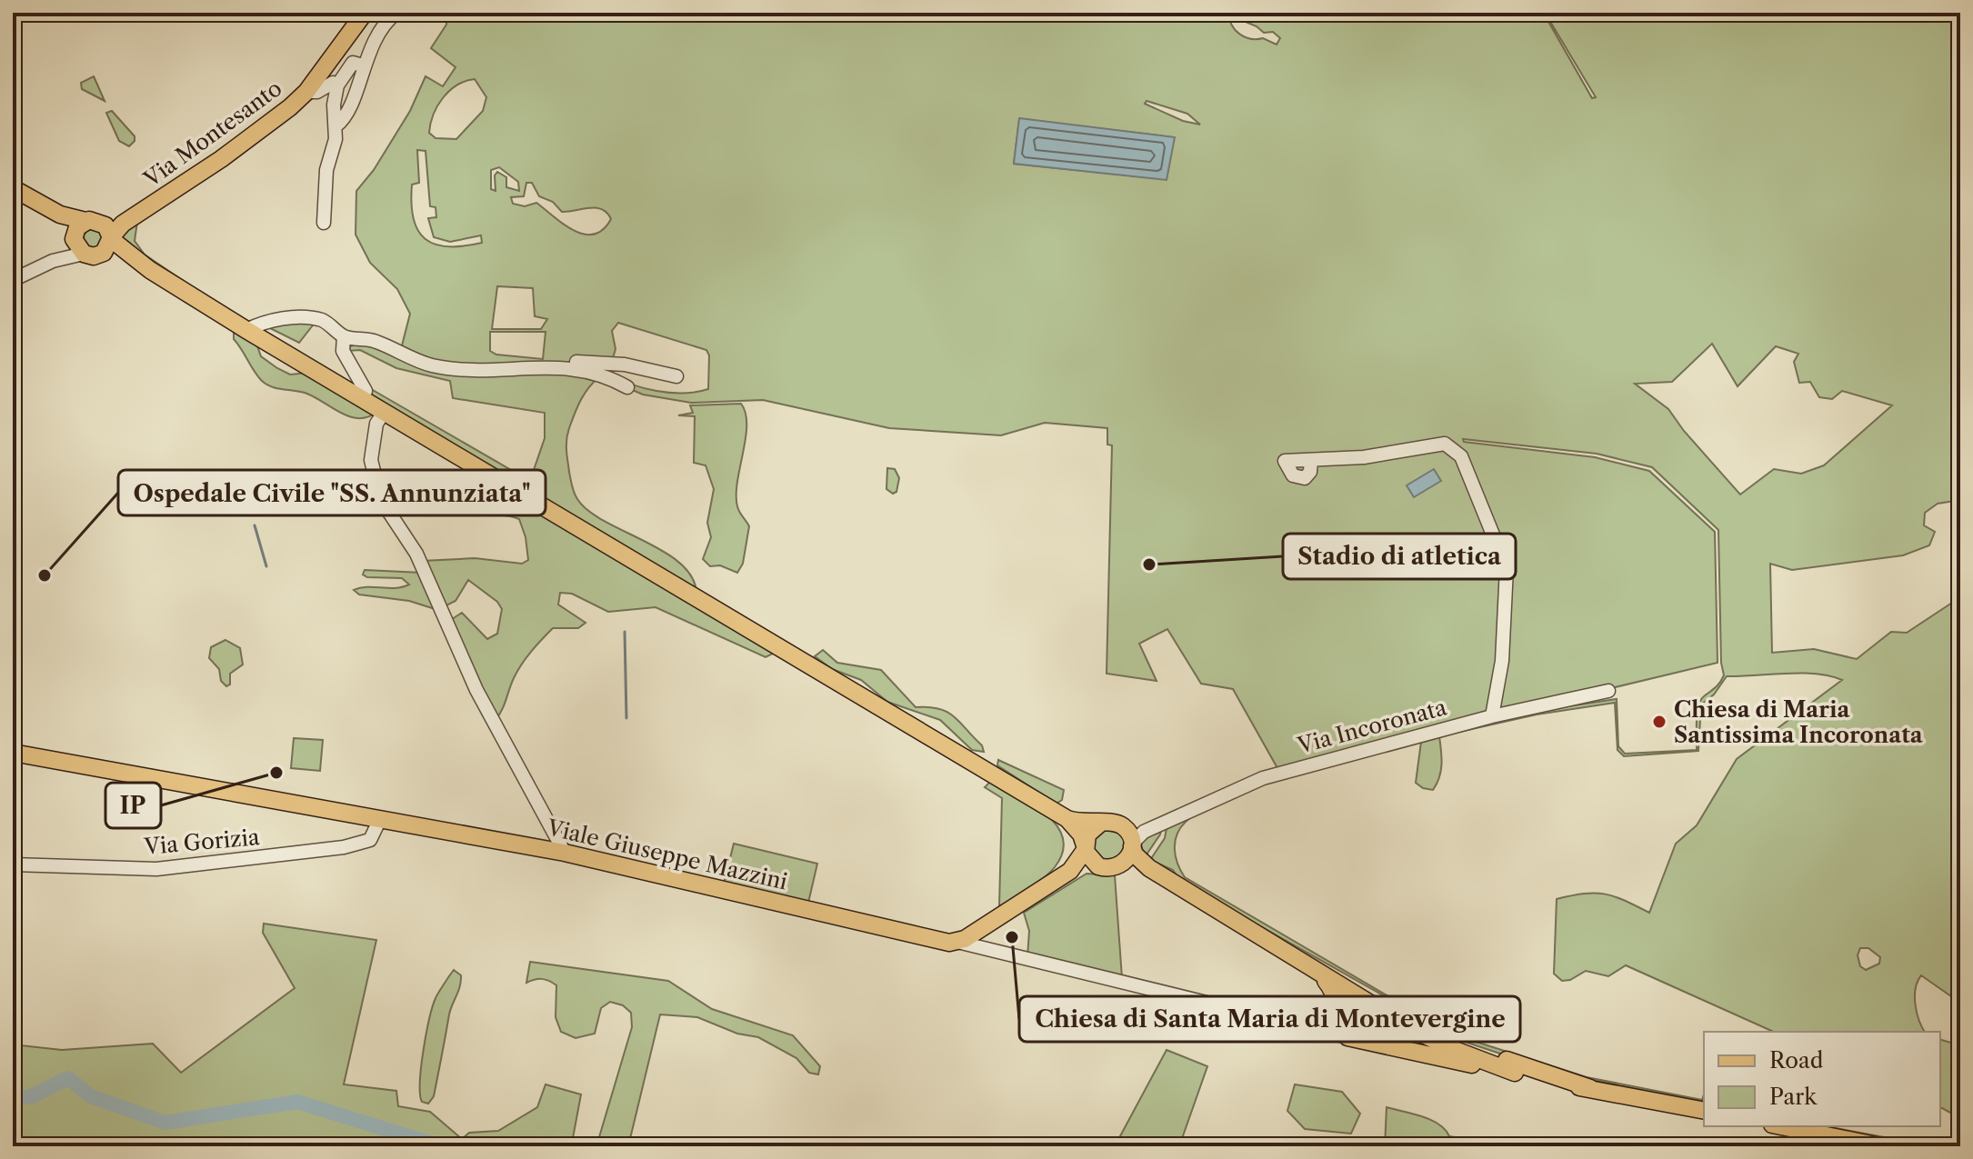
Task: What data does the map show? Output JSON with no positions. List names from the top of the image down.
{
  "streets": {
    "main road": ["Via Montesanto", "Viale Giuseppe Mazzini"],
    "street": ["Via Incoronata", "Via Gorizia"]
  },
  "crossings": [
    ["Via Gorizia", "Viale Giuseppe Mazzini"]
  ],
  "places": [
    "Stadio di atletica",
    "Ospedale Civile \"SS. Annunziata\"",
    "Chiesa di Maria Santissima Incoronata",
    "IP",
    "Chiesa di Santa Maria di Montevergine"
  ],
  "legend": ["Road", "Park"]
}
